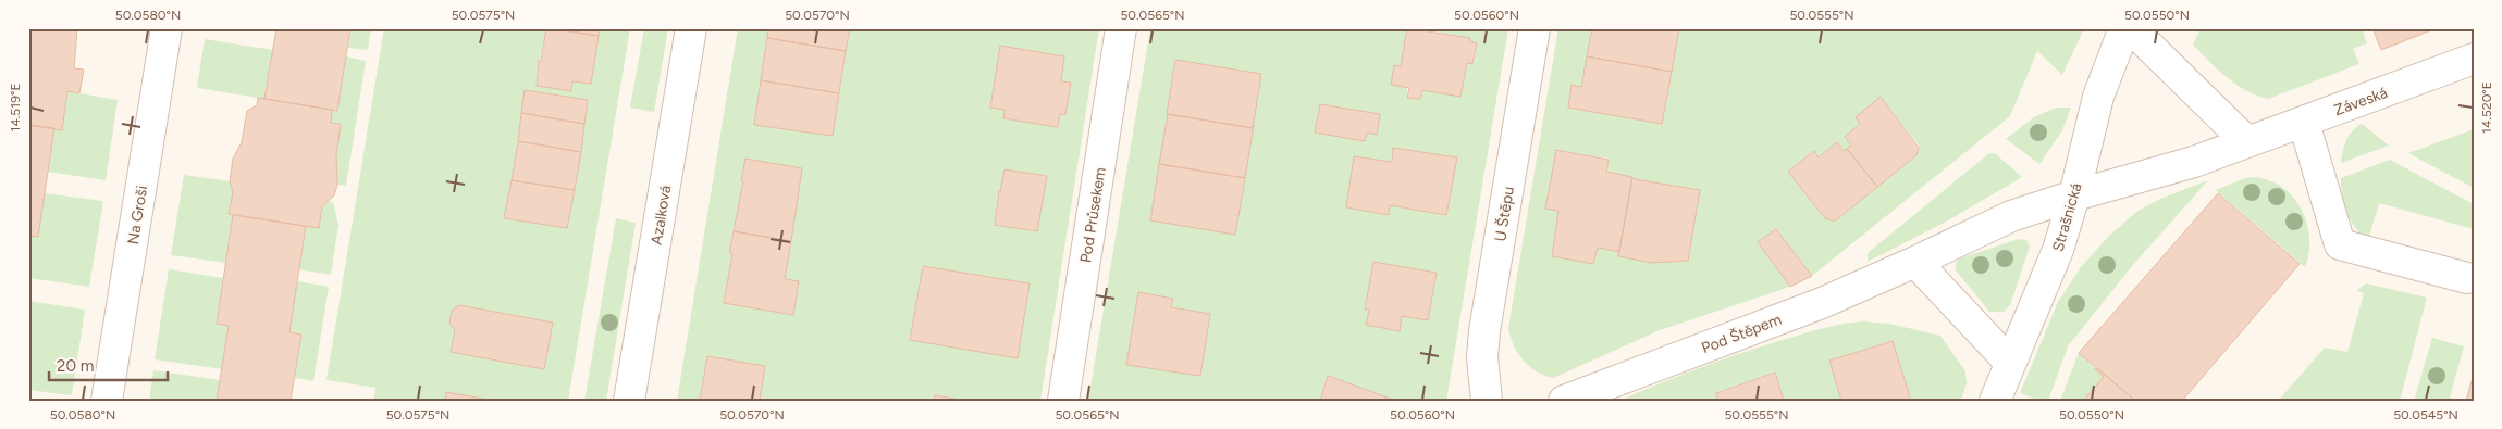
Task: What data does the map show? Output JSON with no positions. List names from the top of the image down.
{
  "streets": {
    "street": [
      "Záveská",
      "U Štěpu",
      "Na Groši",
      "Azalková",
      "Pod Průsekem",
      "Strašnická",
      "Pod Štěpem"
    ]
  },
  "crossings": [
    ["Záveská", "Strašnická"],
    ["Záveská", "Pod Štěpem"],
    ["Strašnická", "Pod Štěpem"]
  ],
  "scale_bar": "20 m",
  "coordinates": [
    "50.0580°N",
    "50.0575°N",
    "50.0570°N",
    "50.0565°N",
    "50.0560°N",
    "50.0555°N",
    "50.0550°N",
    "14.520°E",
    "14.519°E",
    "50.0545°N"
  ]
}
